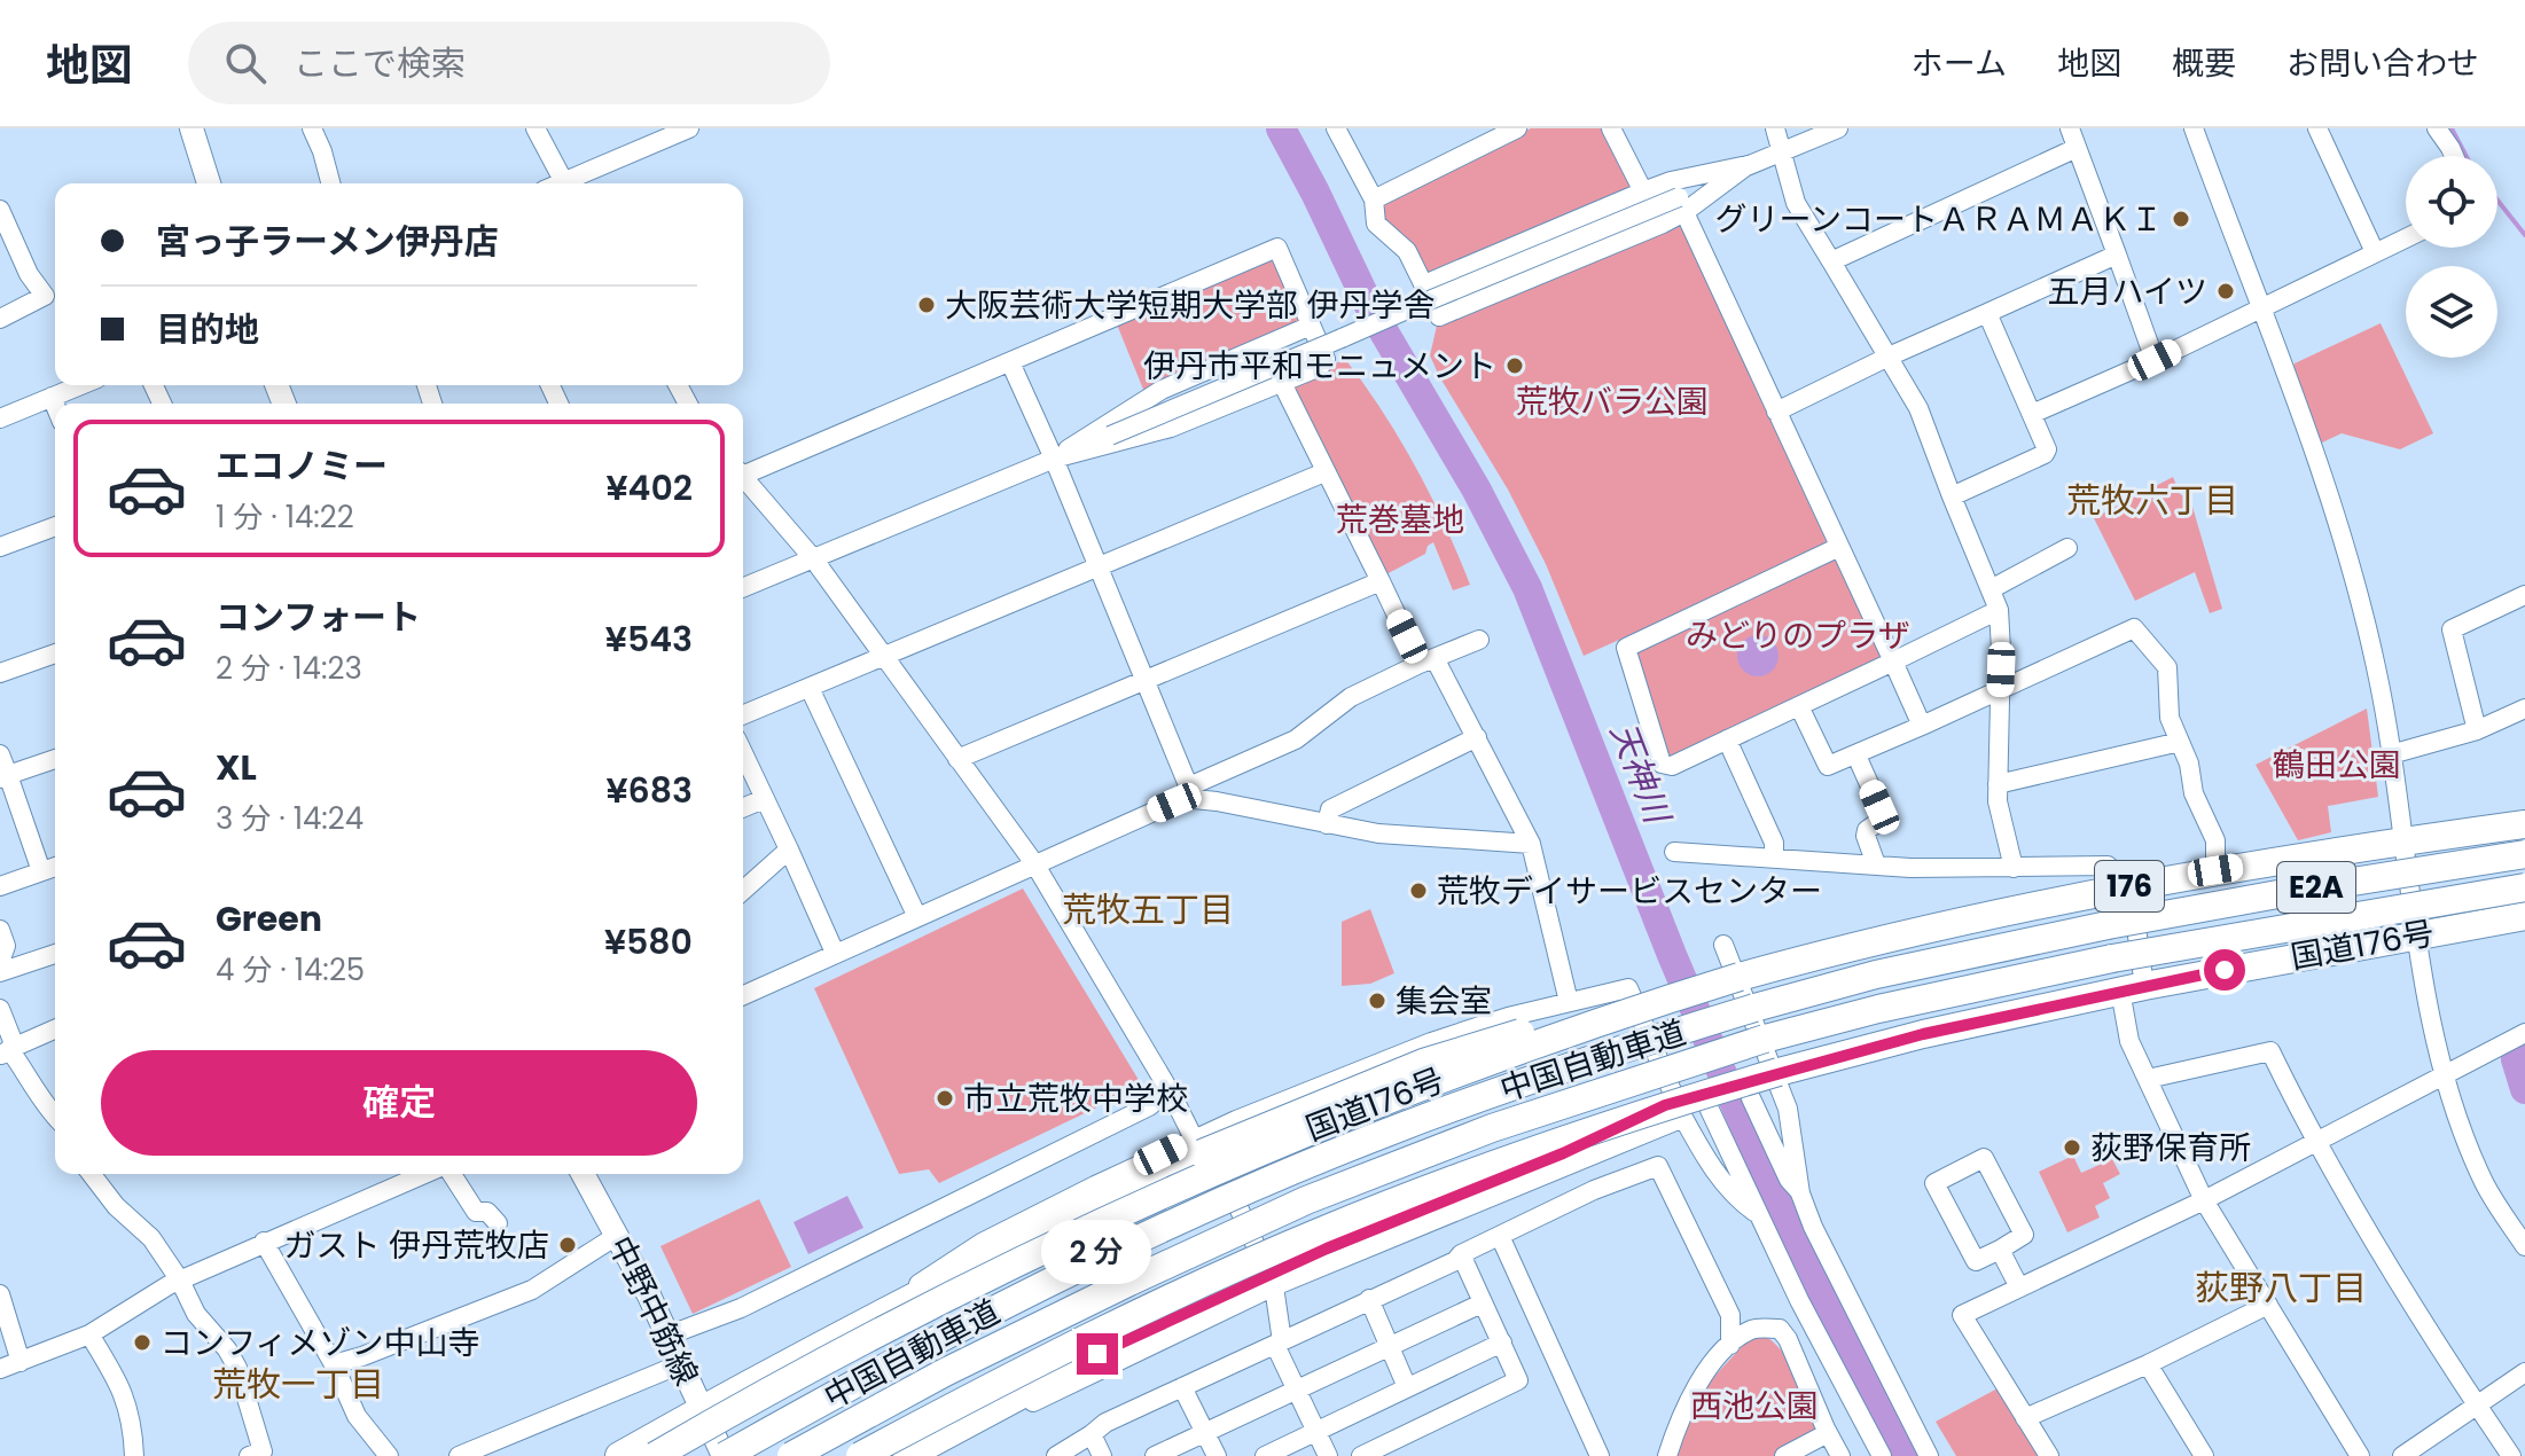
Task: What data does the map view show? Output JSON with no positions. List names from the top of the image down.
{
  "streets": {
    "highway": [
      "176",
      "E2A",
      "国道176号",
      "中国自動車道"
    ],
    "main road": ["中野中筋線"]
  },
  "crossings": [
    ["中国自動車道", "中野中筋線"]
  ],
  "districts": [
    "荒牧六丁目",
    "荒牧五丁目",
    "荻野八丁目",
    "荒牧一丁目"
  ],
  "water": ["天神川"],
  "parks": [
    "荒牧バラ公園",
    "荒巻墓地",
    "みどりのプラザ",
    "鶴田公園",
    "西池公園"
  ],
  "places": [
    "グリーンコートＡＲＡＭＡＫＩ",
    "五月ハイツ",
    "大阪芸術大学短期大学部 伊丹学舎",
    "伊丹市平和モニュメント",
    "荒牧デイサービスセンター",
    "集会室",
    "市立荒牧中学校",
    "荻野保育所",
    "ガスト 伊丹荒牧店",
    "コンフィメゾン中山寺"
  ],
  "page": {
    "header": "地図",
    "search": "ここで検索",
    "nav": [
      "ホーム",
      "地図",
      "概要",
      "お問い合わせ"
    ],
    "banner": ["宮っ子ラーメン伊丹店", "目的地"],
    "list": [
      {
        "name": "エコノミー",
        "note": "1 分 · 14:22",
        "value": "¥402"
      },
      {
        "name": "コンフォート",
        "note": "2 分 · 14:23",
        "value": "¥543"
      },
      {
        "name": "XL",
        "note": "3 分 · 14:24",
        "value": "¥683"
      },
      {
        "name": "Green",
        "note": "4 分 · 14:25",
        "value": "¥580"
      }
    ],
    "buttons": "確定",
    "bubble": "2 分"
  }
}
